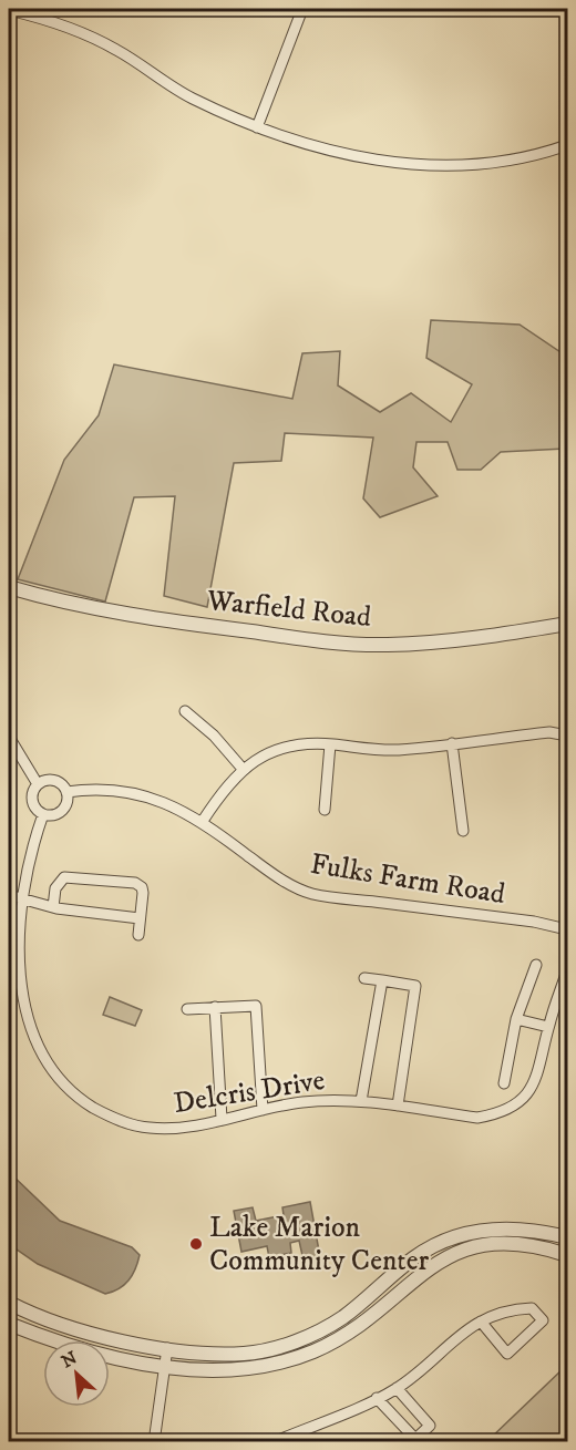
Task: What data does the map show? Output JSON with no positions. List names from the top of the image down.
{
  "streets": {
    "street": ["Warfield Road", "Fulks Farm Road", "Delcris Drive"]
  },
  "crossings": [
    ["Fulks Farm Road", "Delcris Drive"]
  ],
  "places": ["Lake Marion Community Center"],
  "north": "top left"
}
